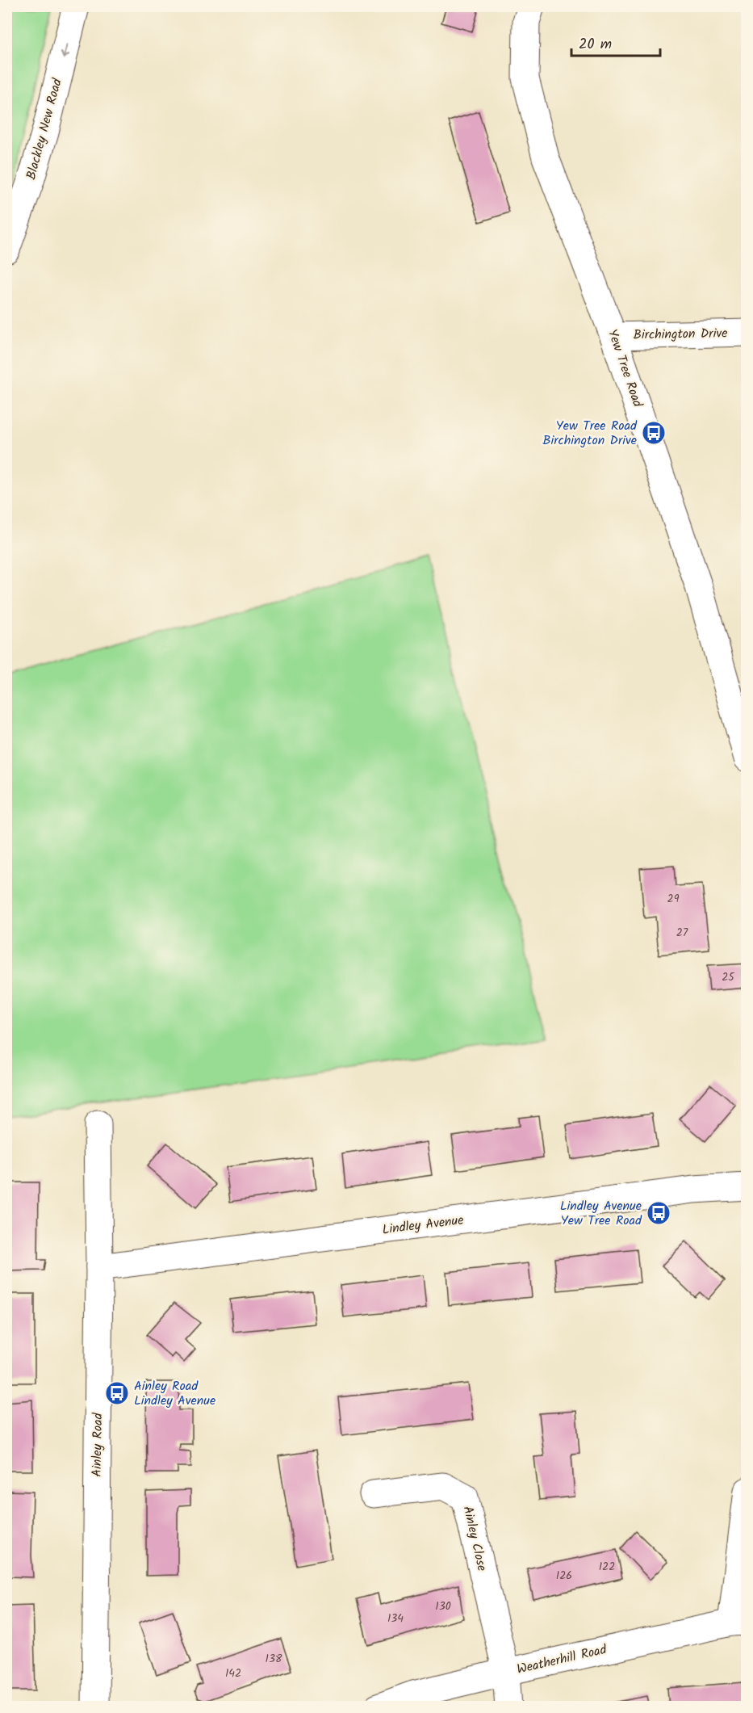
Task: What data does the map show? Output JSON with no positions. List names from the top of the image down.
{
  "streets": {
    "main road": [
      "Blackley New Road",
      "Birchington Drive",
      "Yew Tree Road",
      "Lindley Avenue",
      "Ainley Road",
      "Ainley Close",
      "Weatherhill Road"
    ]
  },
  "crossings": [
    ["Birchington Drive", "Yew Tree Road"],
    ["Lindley Avenue", "Ainley Road"],
    ["Ainley Close", "Weatherhill Road"]
  ],
  "one_way": ["Blackley New Road"],
  "places": {
    "bus stop": ["Yew Tree Road Birchington Drive", "Lindley Avenue Yew Tree Road", "Ainley Road Lindley Avenue"]
  },
  "house_numbers": [
    "29",
    "27",
    "25",
    "122",
    "126",
    "130",
    "134",
    "138",
    "142"
  ],
  "scale_bar": "20 m"
}
